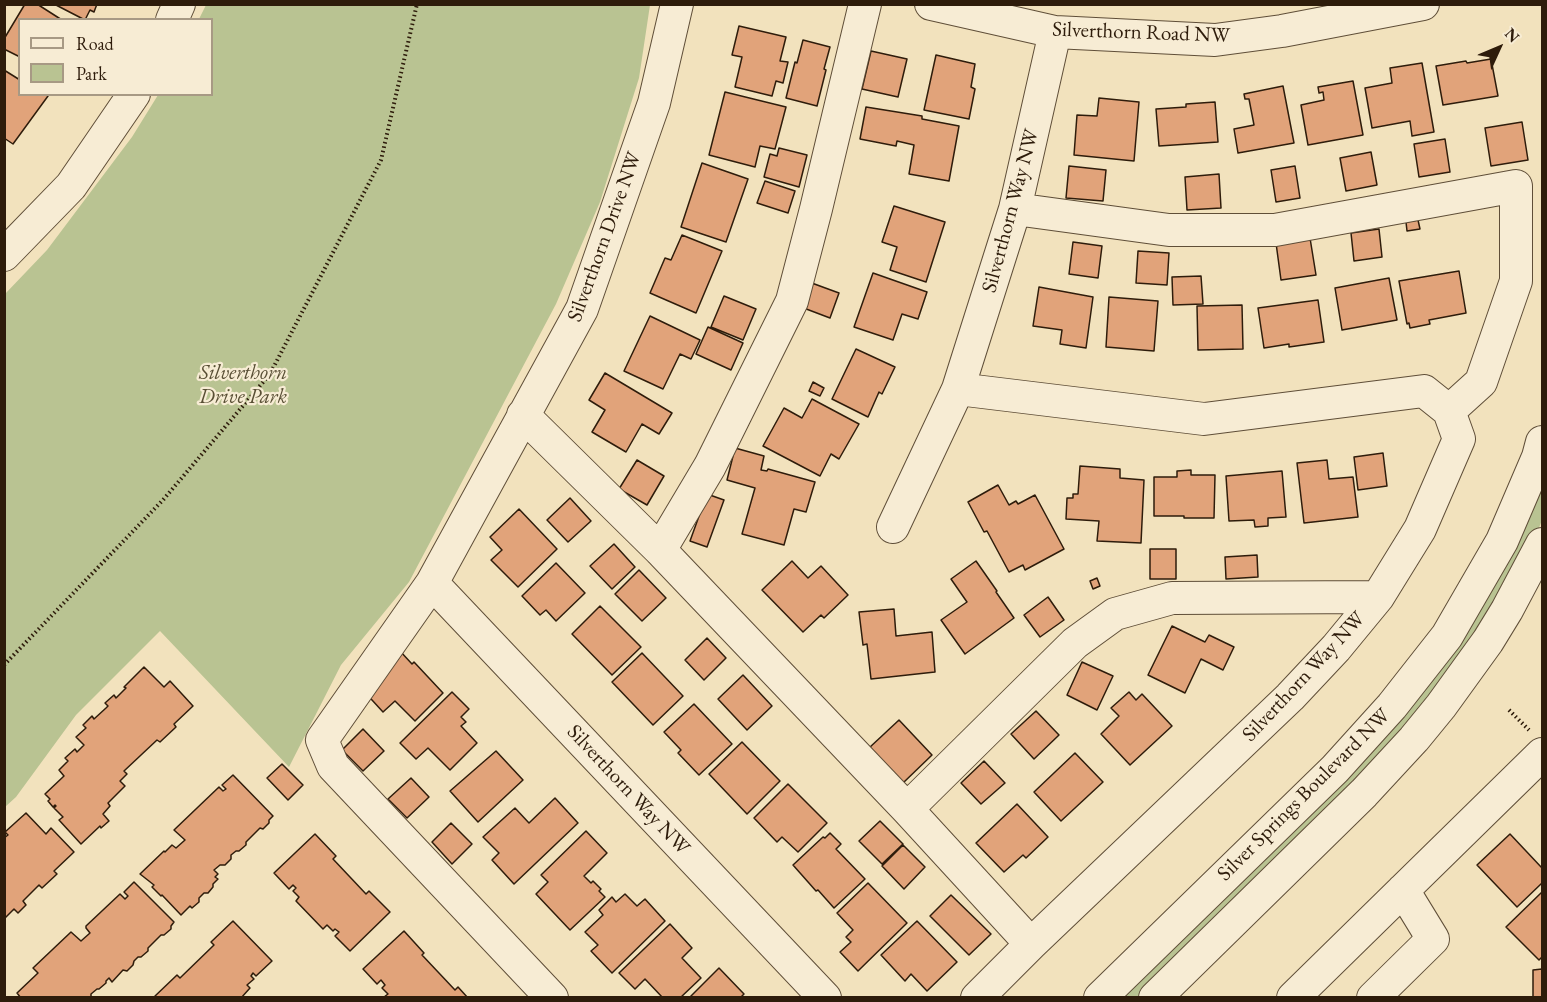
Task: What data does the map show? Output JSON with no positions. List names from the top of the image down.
{
  "streets": {
    "street": [
      "Silverthorn Road NW",
      "Silverthorn Way NW",
      "Silverthorn Drive NW",
      "Silver Springs Boulevard NW"
    ]
  },
  "crossings": [
    ["Silverthorn Road NW", "Silverthorn Way NW"],
    ["Silverthorn Way NW", "Silverthorn Drive NW"]
  ],
  "parks": ["Silverthorn Drive Park"],
  "legend": ["Road", "Park"],
  "north": "top right"
}
